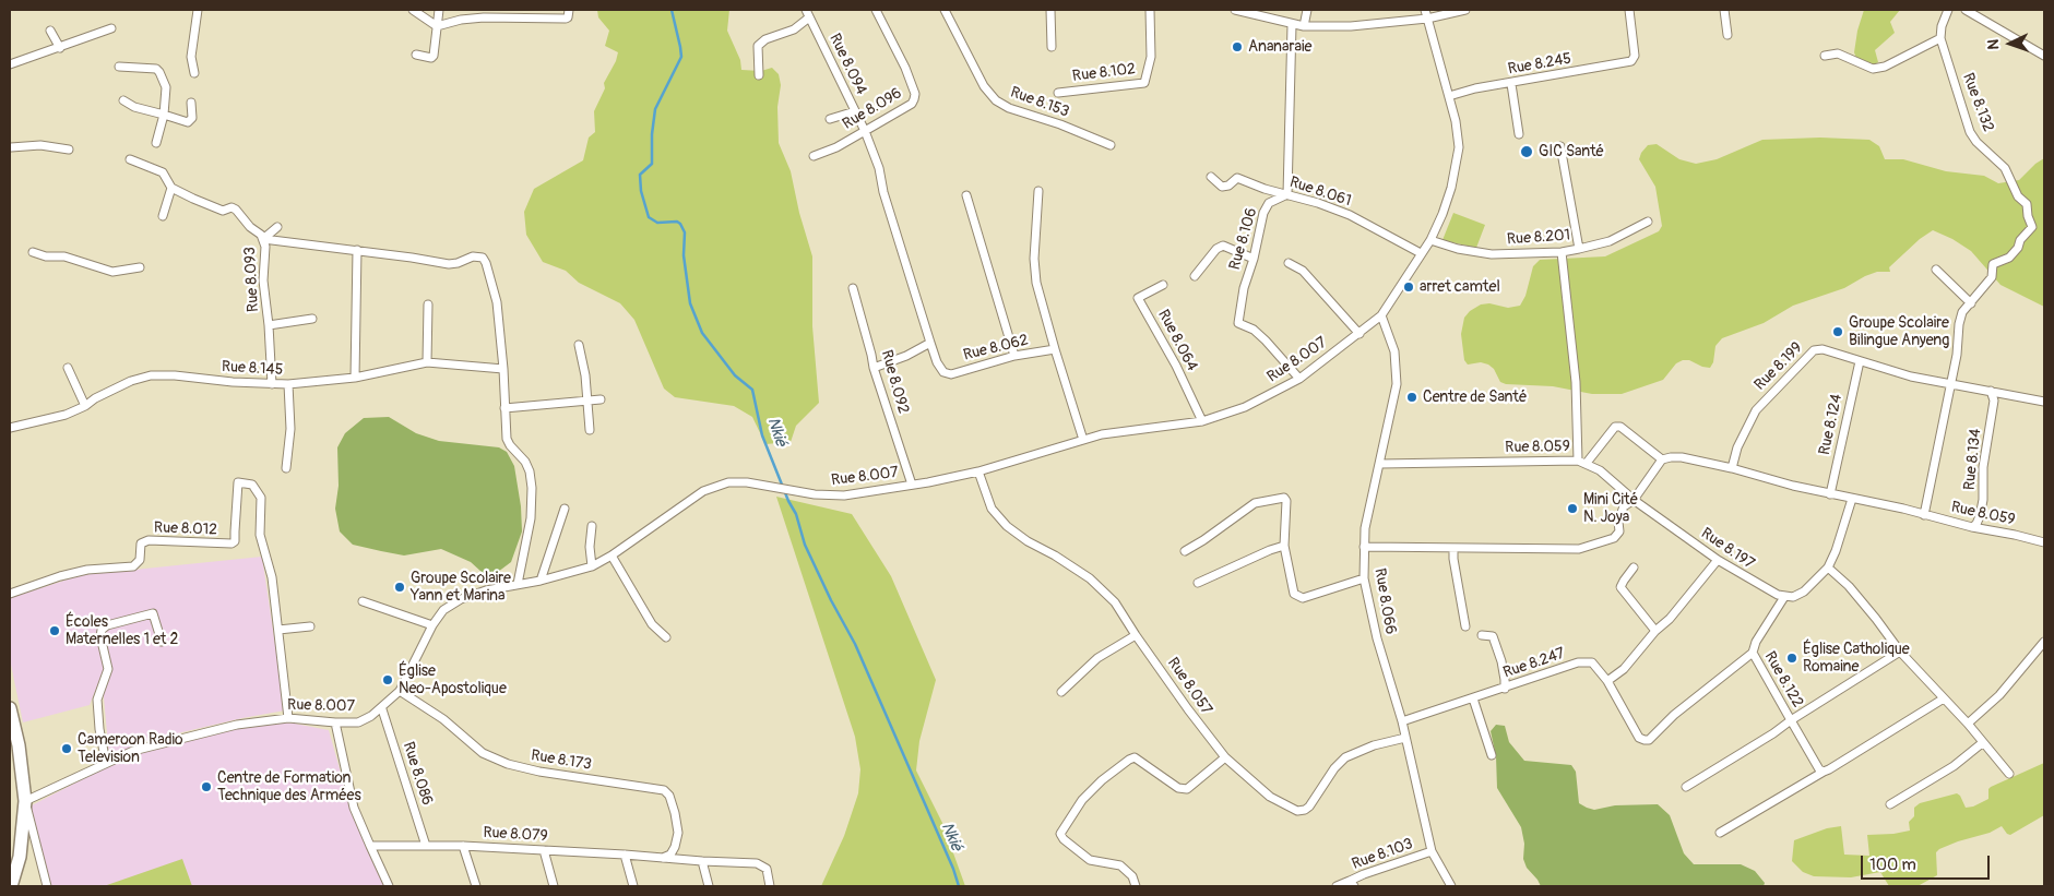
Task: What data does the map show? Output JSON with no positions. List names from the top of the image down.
{
  "streets": {
    "street": [
      "Rue 8.094",
      "Rue 8.245",
      "Rue 8.102",
      "Rue 8.153",
      "Rue 8.132",
      "Rue 8.096",
      "Rue 8.061",
      "Rue 8.201",
      "Rue 8.106",
      "Rue 8.093",
      "Rue 8.064",
      "Rue 8.062",
      "Rue 8.007",
      "Rue 8.199",
      "Rue 8.145",
      "Rue 8.092",
      "Rue 8.124",
      "Rue 8.059",
      "Rue 8.134",
      "Rue 8.012",
      "Rue 8.197",
      "Rue 8.066",
      "Rue 8.247",
      "Rue 8.122",
      "Rue 8.057",
      "Rue 8.173",
      "Rue 8.086",
      "Rue 8.079",
      "Rue 8.103"
    ]
  },
  "crossings": [
    ["Rue 8.094", "Rue 8.096"],
    ["Rue 8.094", "Rue 8.062"],
    ["Rue 8.245", "Rue 8.007"],
    ["Rue 8.132", "Rue 8.199"],
    ["Rue 8.132", "Rue 8.059"],
    ["Rue 8.061", "Rue 8.106"],
    ["Rue 8.061", "Rue 8.007"],
    ["Rue 8.201", "Rue 8.007"],
    ["Rue 8.106", "Rue 8.007"],
    ["Rue 8.093", "Rue 8.145"],
    ["Rue 8.064", "Rue 8.007"],
    ["Rue 8.007", "Rue 8.092"],
    ["Rue 8.007", "Rue 8.012"],
    ["Rue 8.007", "Rue 8.066"],
    ["Rue 8.007", "Rue 8.057"],
    ["Rue 8.007", "Rue 8.173"],
    ["Rue 8.007", "Rue 8.086"],
    ["Rue 8.199", "Rue 8.124"],
    ["Rue 8.199", "Rue 8.059"],
    ["Rue 8.199", "Rue 8.134"],
    ["Rue 8.124", "Rue 8.059"],
    ["Rue 8.059", "Rue 8.134"],
    ["Rue 8.059", "Rue 8.197"],
    ["Rue 8.059", "Rue 8.066"],
    ["Rue 8.197", "Rue 8.122"],
    ["Rue 8.066", "Rue 8.247"],
    ["Rue 8.066", "Rue 8.057"],
    ["Rue 8.066", "Rue 8.103"],
    ["Rue 8.173", "Rue 8.079"],
    ["Rue 8.086", "Rue 8.079"]
  ],
  "water": ["Nkié"],
  "places": [
    "Ananaraie",
    "GIC Santé",
    "arret camtel",
    "Groupe Scolaire Bilingue Anyeng",
    "Centre de Santé",
    "Mini Cité N. Joya",
    "Groupe Scolaire Yann et Marina",
    "Écoles Maternelles 1 et 2",
    "Église Catholique Romaine",
    "Église Neo-Apostolique",
    "Cameroon Radio Television",
    "Centre de Formation Technique des Armées"
  ],
  "scale_bar": "100 m",
  "north": "left"
}
